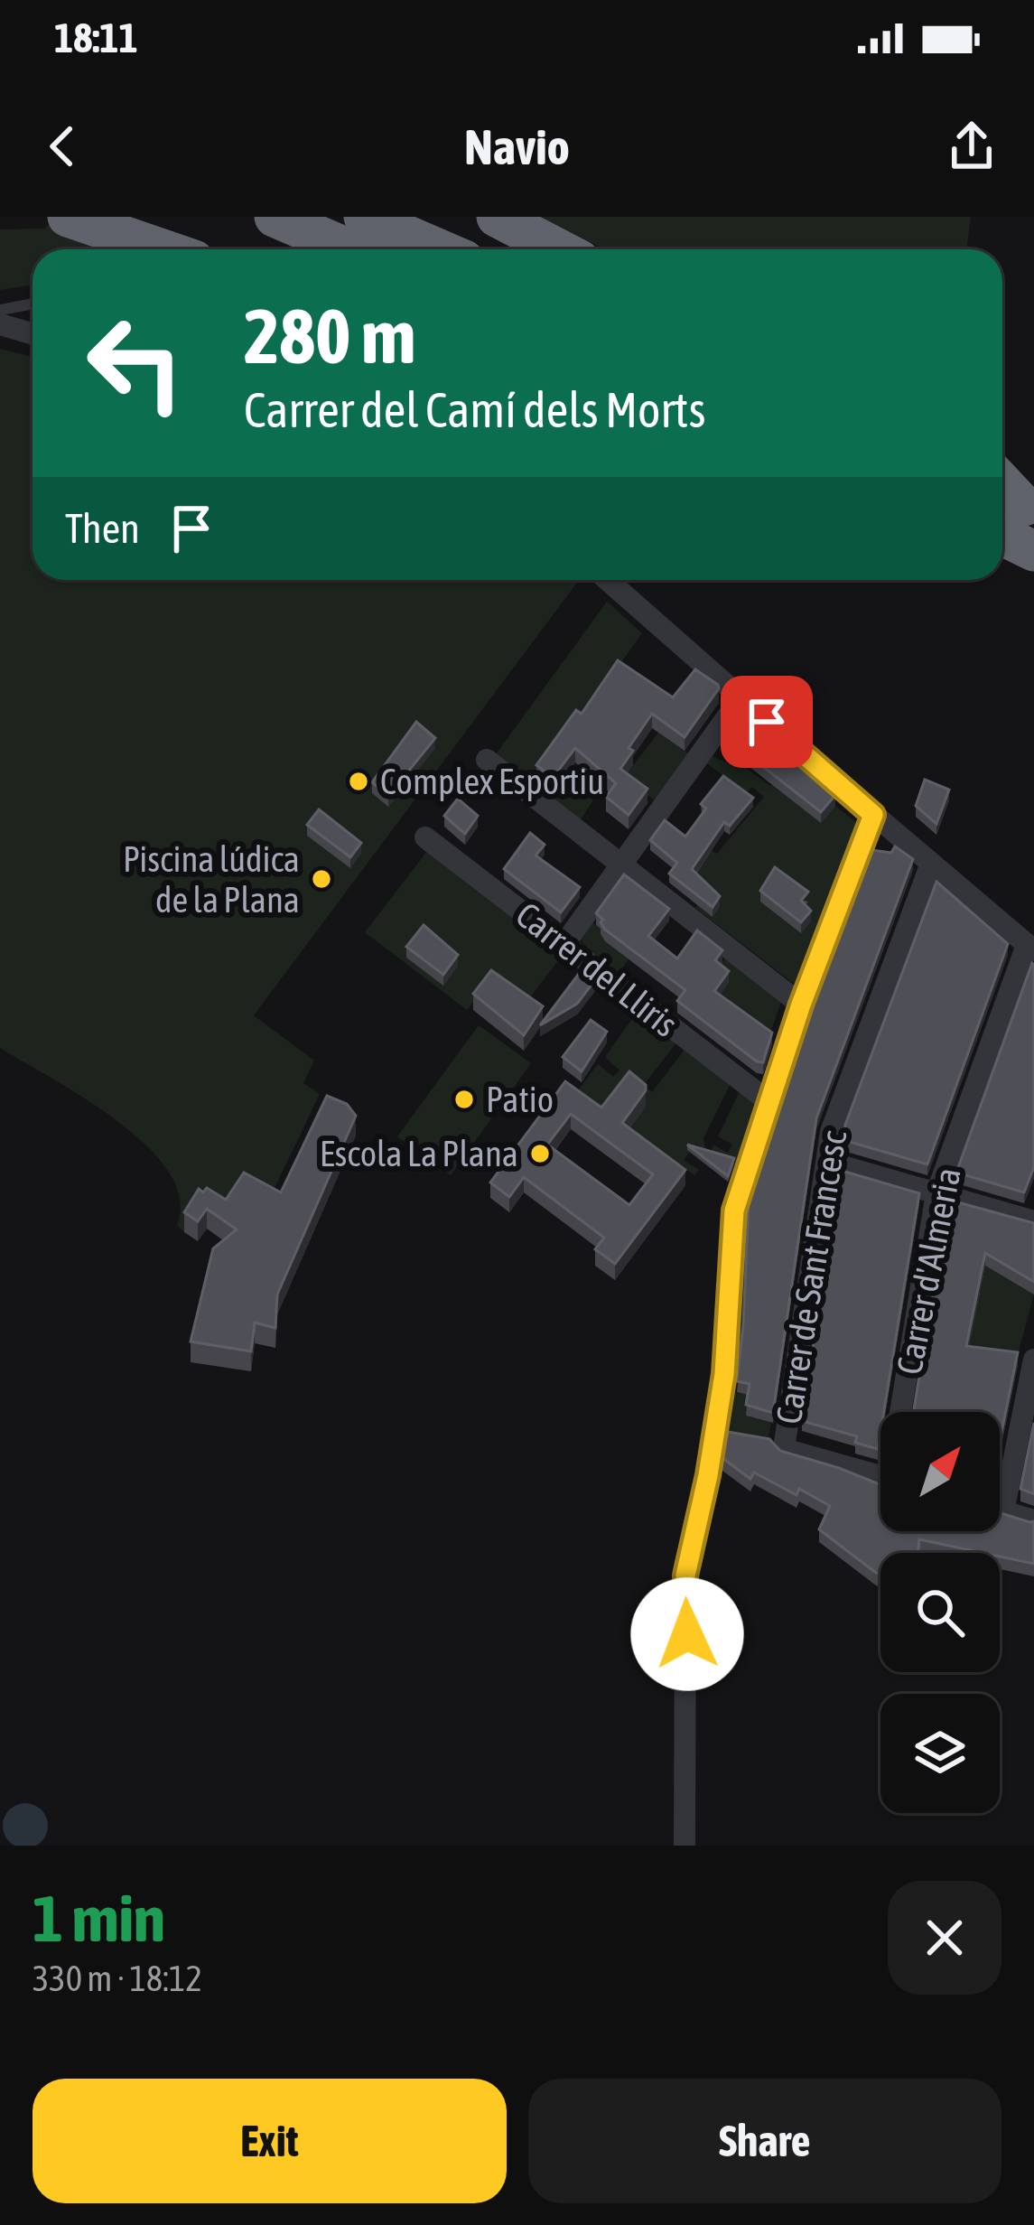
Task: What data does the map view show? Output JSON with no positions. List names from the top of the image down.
{
  "streets": {
    "street": ["Carrer del Lliris", "Carrer d'Almeria", "Carrer de Sant Francesc"]
  },
  "places": [
    "Complex Esportiu",
    "Piscina lúdica de la Plana",
    "Patio",
    "Escola La Plana"
  ],
  "north": "top right",
  "page": {
    "status": "18:11",
    "header": "Navio",
    "turn": ["280 m", "Carrer del Camí dels Morts"],
    "then": "Then",
    "heading": ["1 min", "330 m · 18:12"],
    "buttons": ["Exit", "Share"]
  }
}
